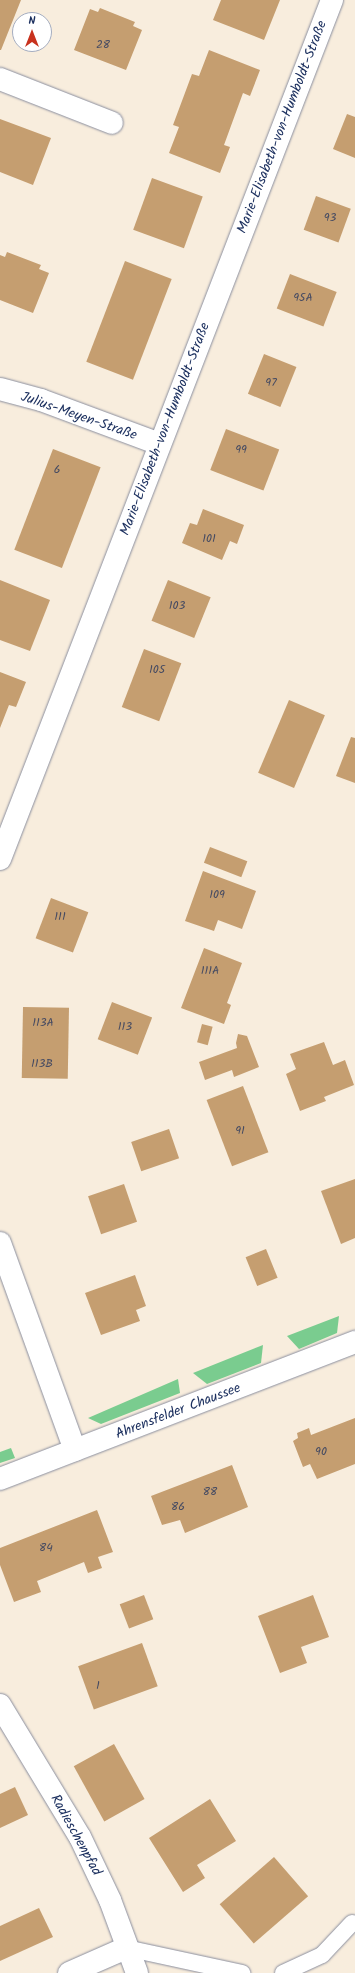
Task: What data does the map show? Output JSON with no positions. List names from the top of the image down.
{
  "streets": {
    "street": [
      "Marie-Elisabeth-von-Humboldt-Straße",
      "Julius-Meyen-Straße",
      "Ahrensfelder Chaussee",
      "Radieschenpfad"
    ]
  },
  "crossings": [
    ["Marie-Elisabeth-von-Humboldt-Straße", "Julius-Meyen-Straße"]
  ],
  "house_numbers": [
    "28",
    "93",
    "95A",
    "97",
    "99",
    "6",
    "101",
    "103",
    "105",
    "109",
    "111",
    "111A",
    "113A",
    "113",
    "113B",
    "91",
    "90",
    "88",
    "86",
    "84",
    "1"
  ],
  "north": "top"
}
